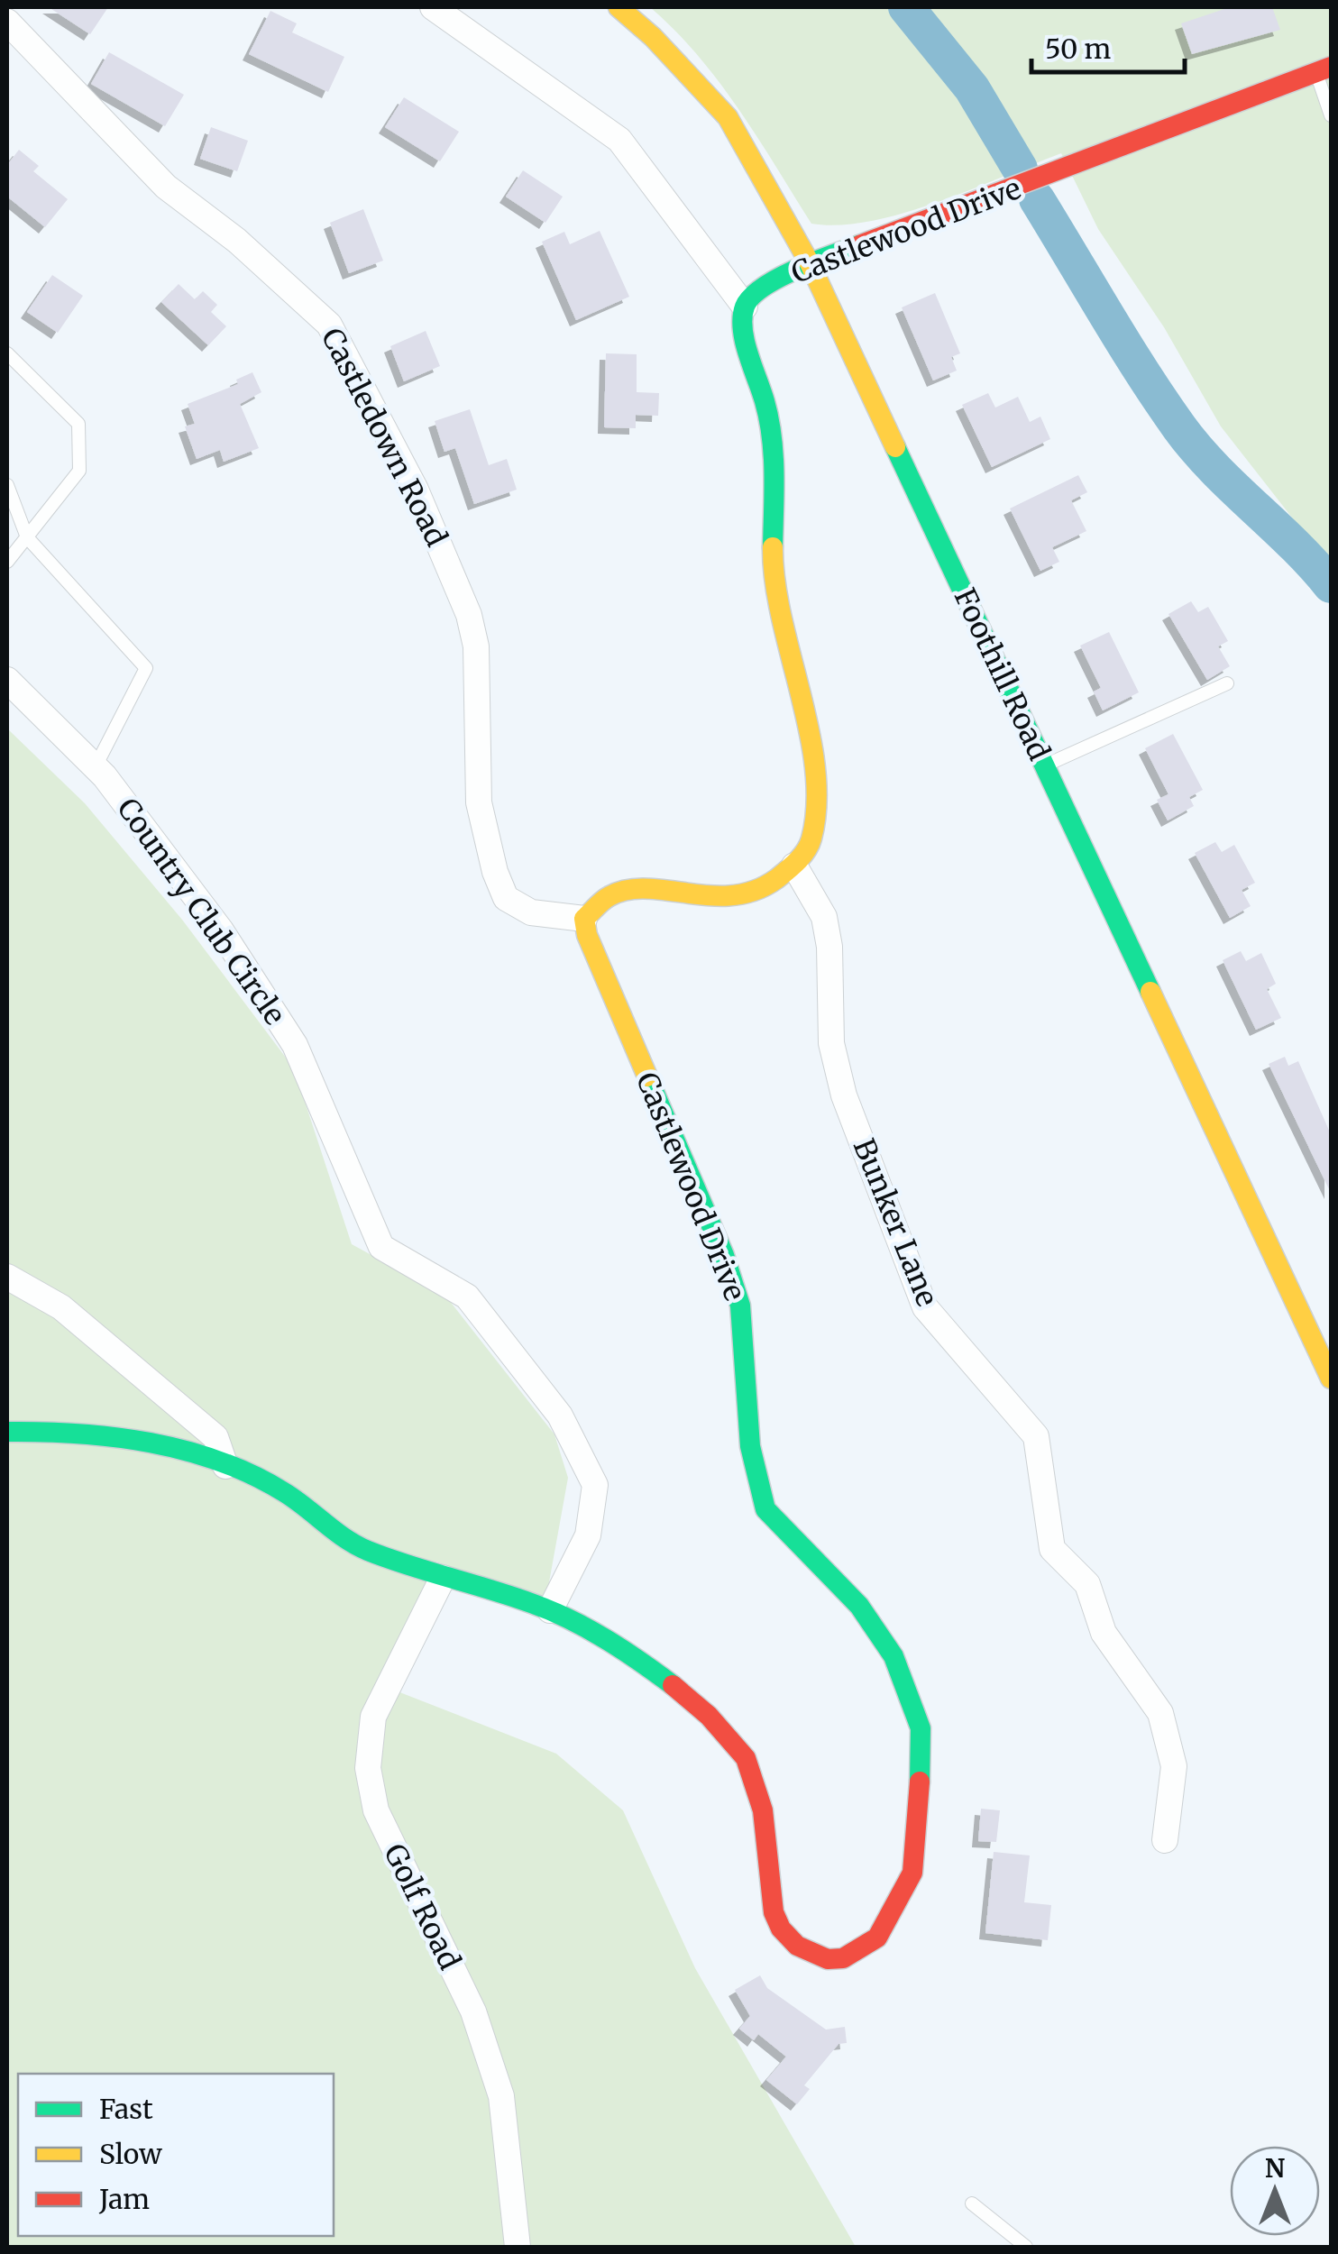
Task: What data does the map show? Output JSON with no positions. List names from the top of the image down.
{
  "streets": {
    "street": [
      "Castlewood Drive",
      "Castledown Road",
      "Foothill Road",
      "Country Club Circle",
      "Bunker Lane",
      "Golf Road"
    ]
  },
  "crossings": [
    ["Castlewood Drive", "Castledown Road"],
    ["Castlewood Drive", "Foothill Road"],
    ["Castlewood Drive", "Country Club Circle"],
    ["Castlewood Drive", "Golf Road"]
  ],
  "legend": ["Fast", "Slow", "Jam"],
  "scale_bar": "50 m",
  "north": "top"
}
